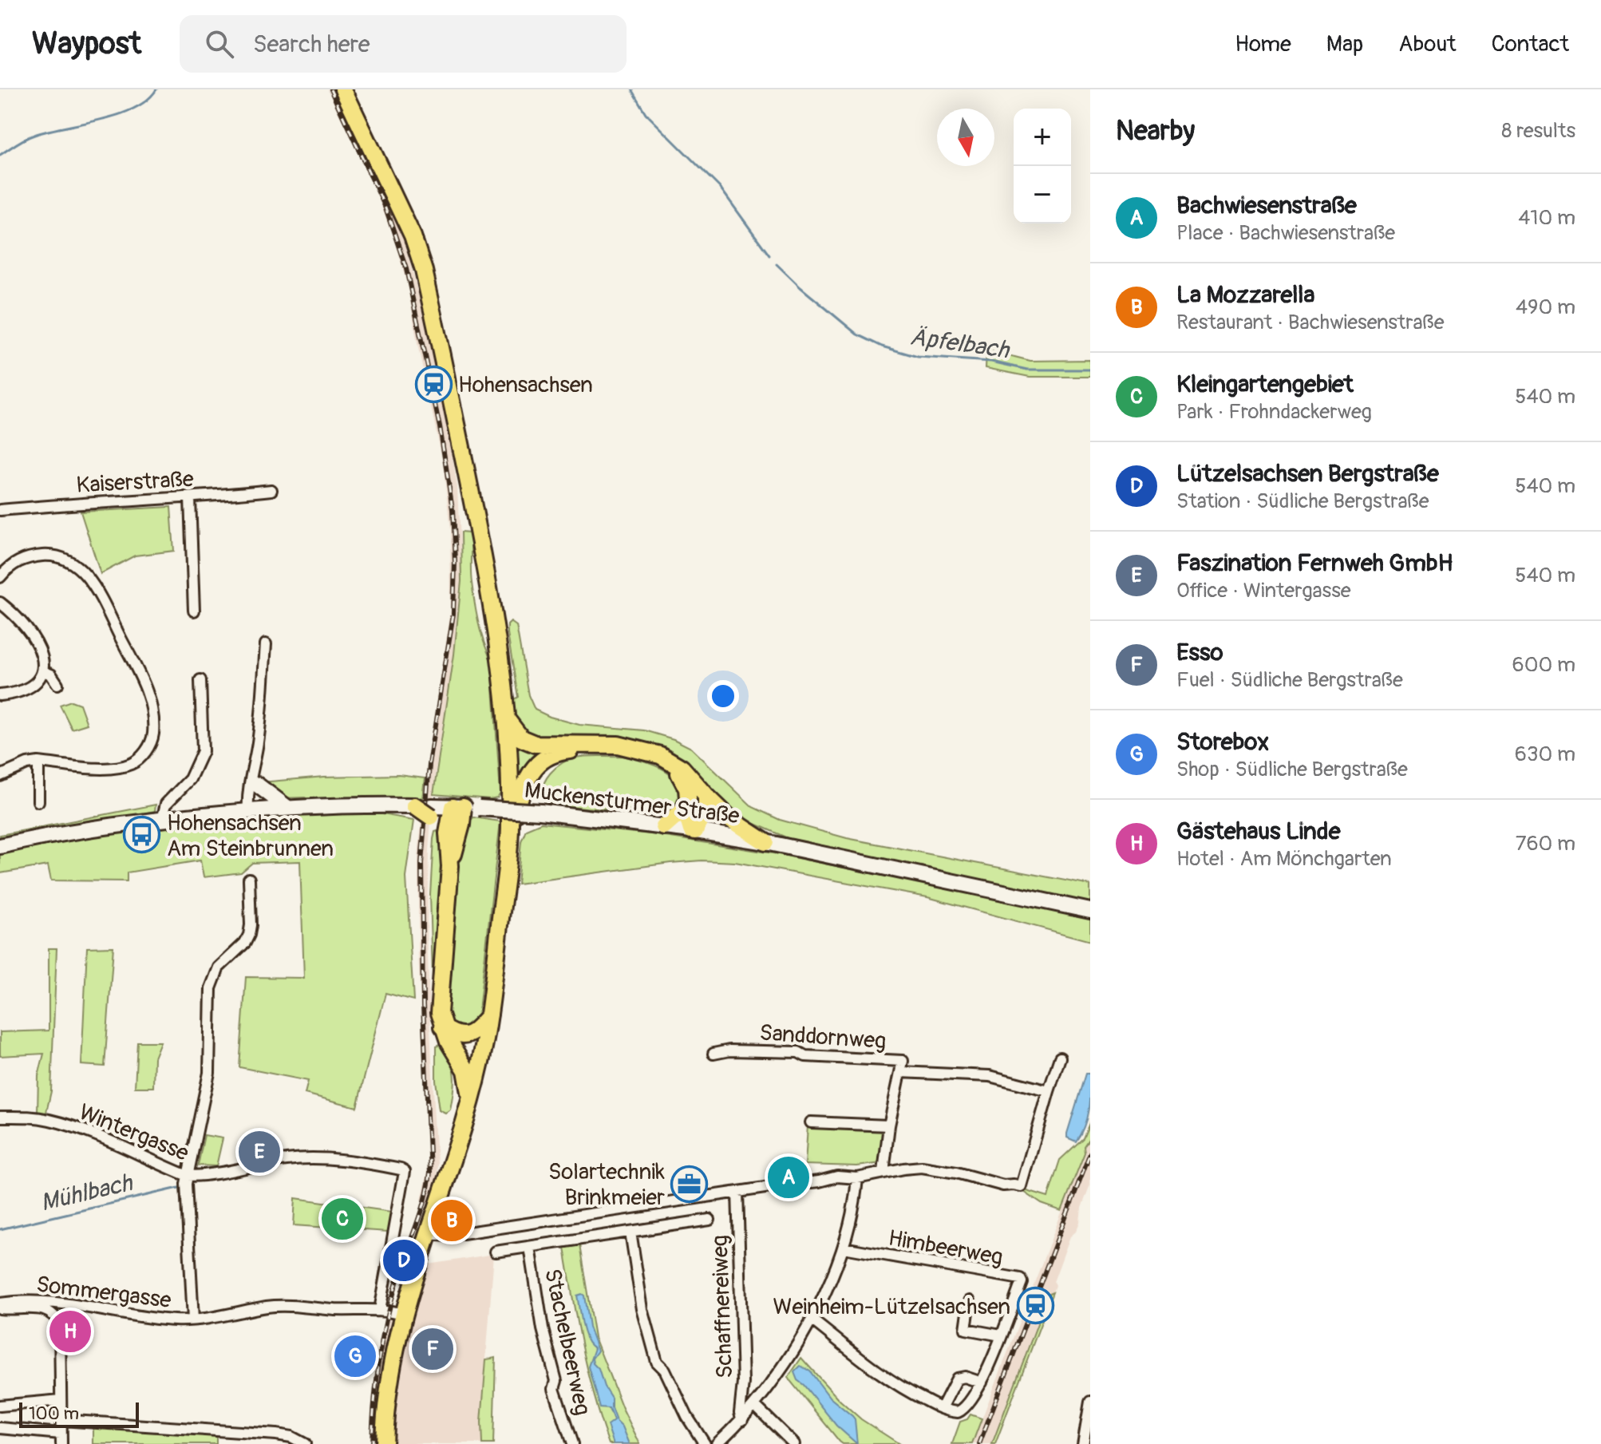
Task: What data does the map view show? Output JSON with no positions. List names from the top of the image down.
{
  "streets": {
    "main road": ["Muckensturmer Straße"],
    "street": [
      "Kaiserstraße",
      "Sanddornweg",
      "Wintergasse",
      "Himbeerweg",
      "Sommergasse",
      "Schaffnereiweg",
      "Stachelbeerweg"
    ]
  },
  "crossings": [
    ["Wintergasse", "Sommergasse"]
  ],
  "water": ["Äpfelbach", "Mühlbach"],
  "places": {
    "station": ["Hohensachsen", "Weinheim-Lützelsachsen"],
    "bus stop": ["Hohensachsen Am Steinbrunnen"],
    "office": ["Solartechnik Brinkmeier"]
  },
  "scale_bar": "100 m",
  "north": "bottom",
  "page": {
    "header": "Waypost",
    "search": "Search here",
    "nav": [
      "Home",
      "Map",
      "About",
      "Contact"
    ],
    "heading": ["Nearby", "8 results"],
    "map_buttons": ["+", "−"],
    "list": [
      {
        "mark": "A",
        "name": "Bachwiesenstraße",
        "note": "Place · Bachwiesenstraße",
        "value": "410 m"
      },
      {
        "mark": "B",
        "name": "La Mozzarella",
        "note": "Restaurant · Bachwiesenstraße",
        "value": "490 m"
      },
      {
        "mark": "C",
        "name": "Kleingartengebiet",
        "note": "Park · Frohndackerweg",
        "value": "540 m"
      },
      {
        "mark": "D",
        "name": "Lützelsachsen Bergstraße",
        "note": "Station · Südliche Bergstraße",
        "value": "540 m"
      },
      {
        "mark": "E",
        "name": "Faszination Fernweh GmbH",
        "note": "Office · Wintergasse",
        "value": "540 m"
      },
      {
        "mark": "F",
        "name": "Esso",
        "note": "Fuel · Südliche Bergstraße",
        "value": "600 m"
      },
      {
        "mark": "G",
        "name": "Storebox",
        "note": "Shop · Südliche Bergstraße",
        "value": "630 m"
      },
      {
        "mark": "H",
        "name": "Gästehaus Linde",
        "note": "Hotel · Am Mönchgarten",
        "value": "760 m"
      }
    ],
    "pins": [
      "E",
      "A",
      "C",
      "B",
      "D",
      "H",
      "F",
      "G"
    ],
    "scale": "100 m"
  }
}
